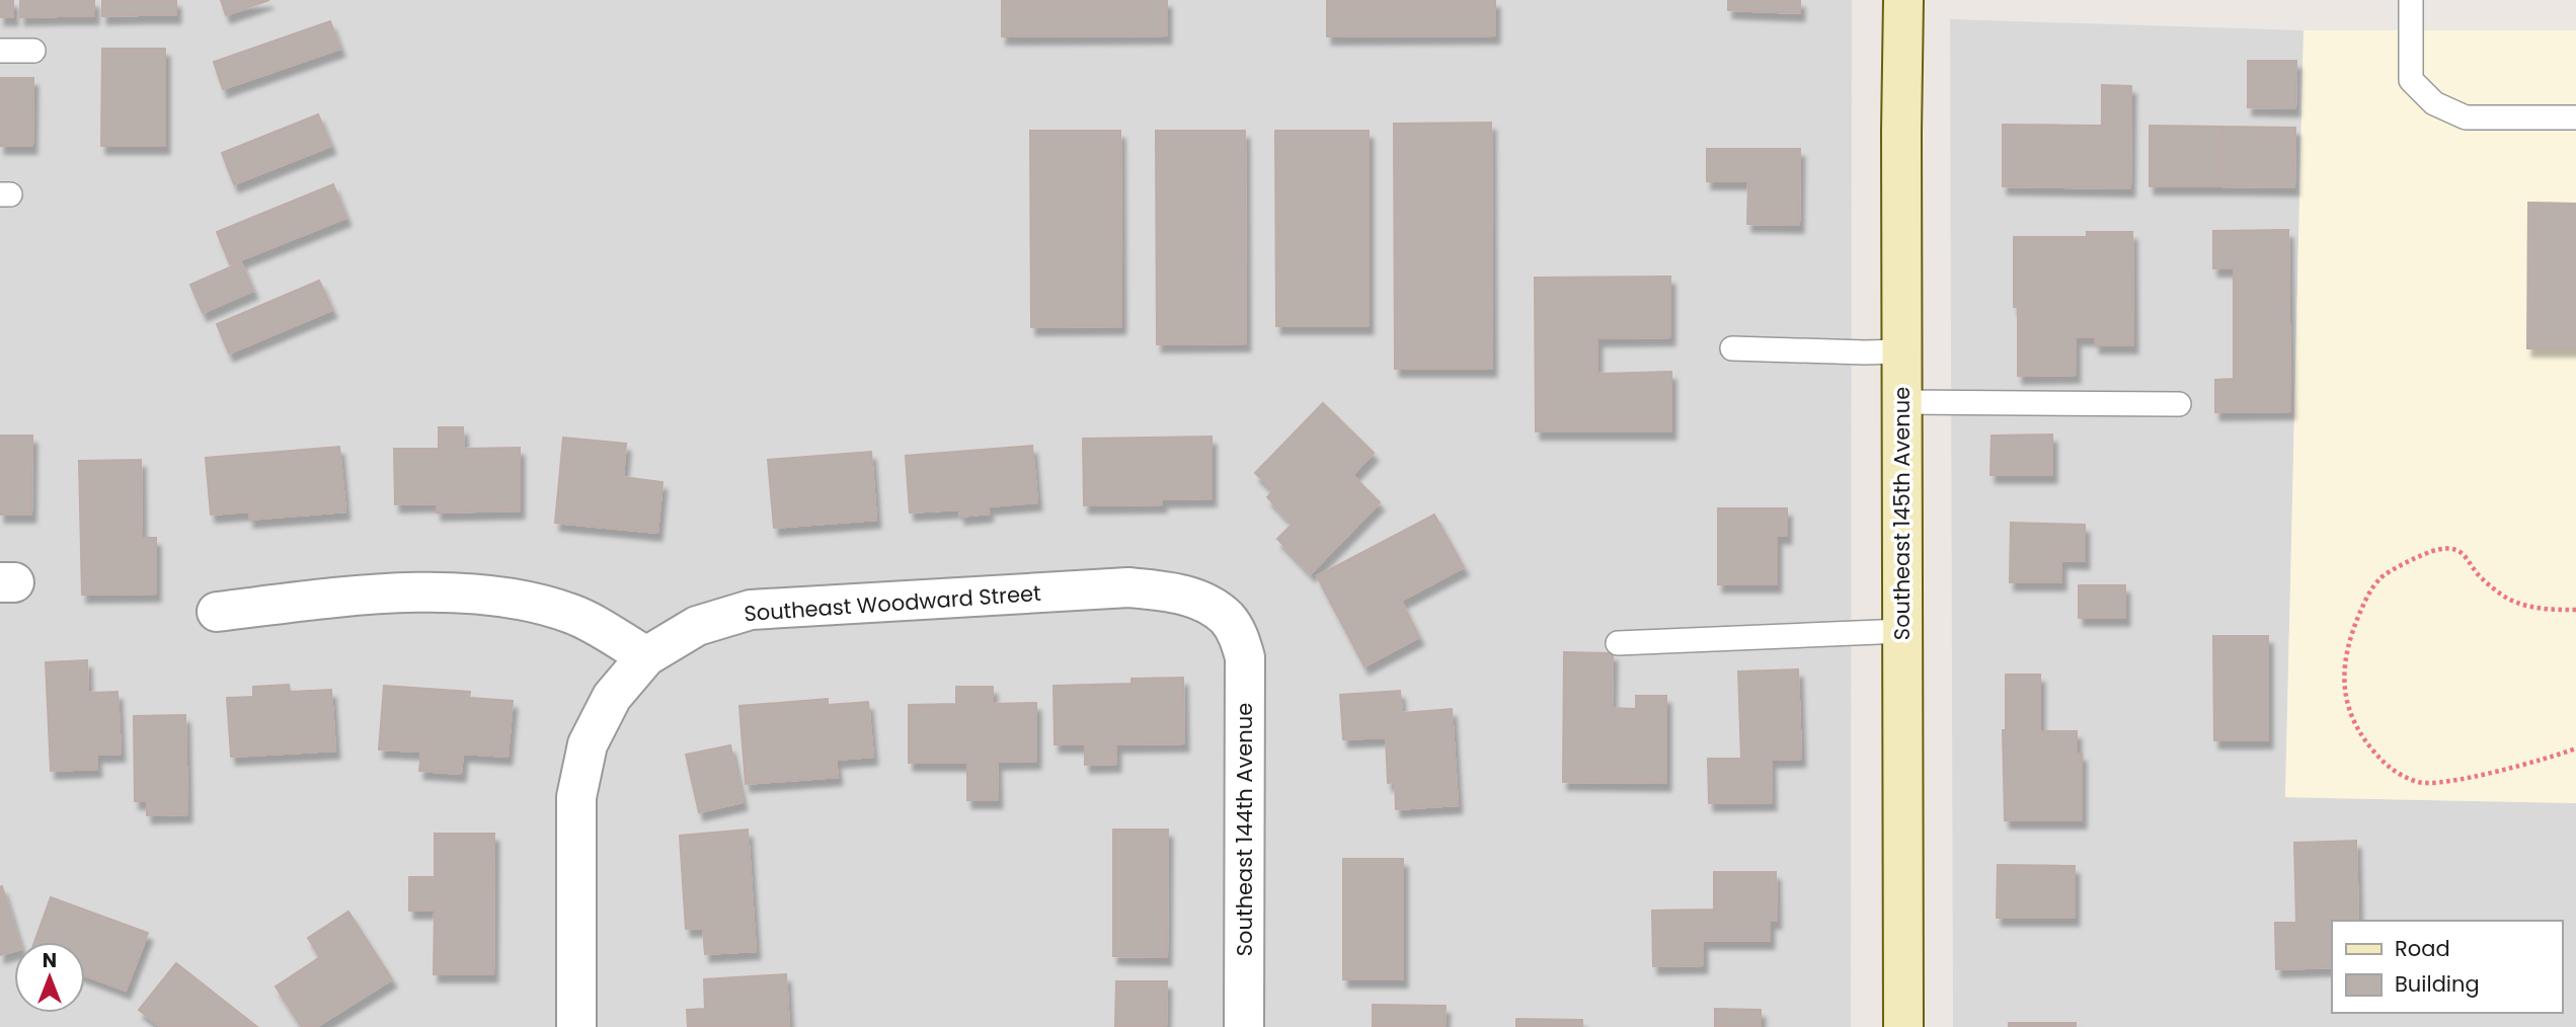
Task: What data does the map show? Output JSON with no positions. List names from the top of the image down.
{
  "streets": {
    "street": ["Southeast 145th Avenue", "Southeast Woodward Street", "Southeast 144th Avenue"]
  },
  "crossings": [
    ["Southeast Woodward Street", "Southeast 144th Avenue"]
  ],
  "legend": ["Road", "Building"],
  "north": "top"
}
